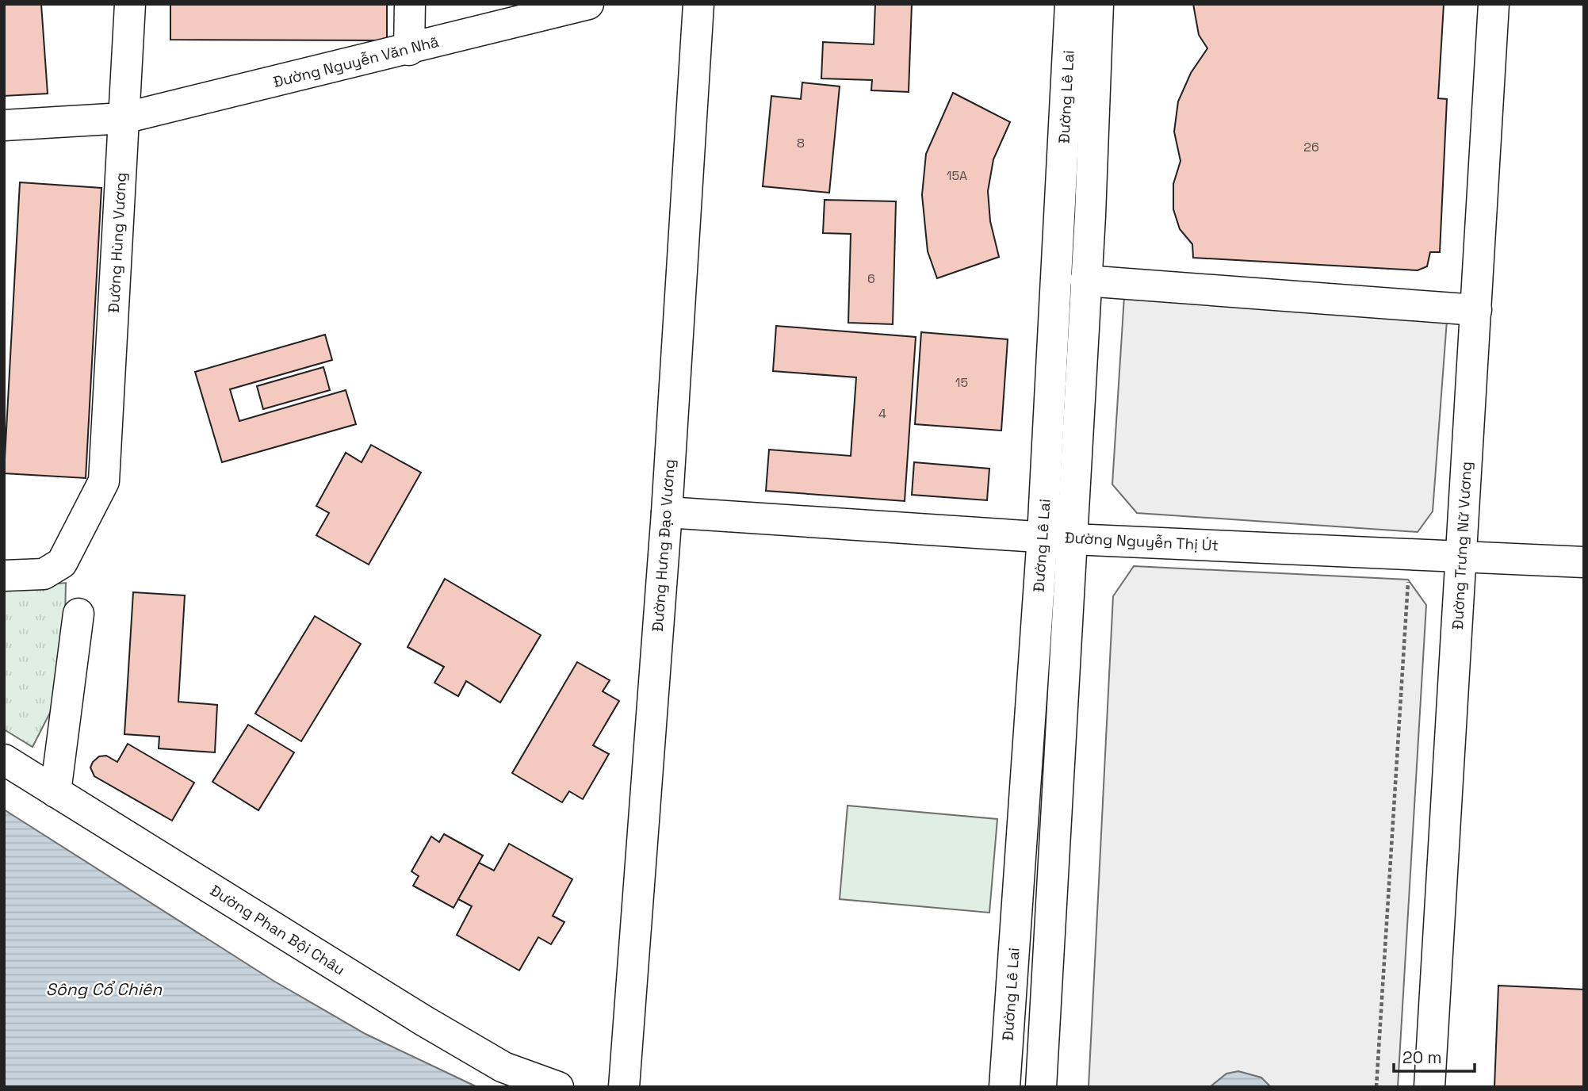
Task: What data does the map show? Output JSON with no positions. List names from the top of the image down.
{
  "streets": {
    "street": [
      "Đường Nguyễn Văn Nhã",
      "Đường Lê Lai",
      "Đường Hùng Vương",
      "Đường Nguyễn Thị Út",
      "Đường Hưng Đạo Vương",
      "Đường Trưng Nữ Vương",
      "Đường Phan Bội Châu"
    ]
  },
  "crossings": [
    ["Đường Nguyễn Văn Nhã", "Đường Hùng Vương"],
    ["Đường Lê Lai", "Đường Nguyễn Thị Út"],
    ["Đường Nguyễn Thị Út", "Đường Hưng Đạo Vương"],
    ["Đường Nguyễn Thị Út", "Đường Trưng Nữ Vương"]
  ],
  "water": ["Sông Cổ Chiên"],
  "house_numbers": [
    "8",
    "26",
    "15A",
    "6",
    "15",
    "4"
  ],
  "scale_bar": "20 m"
}
